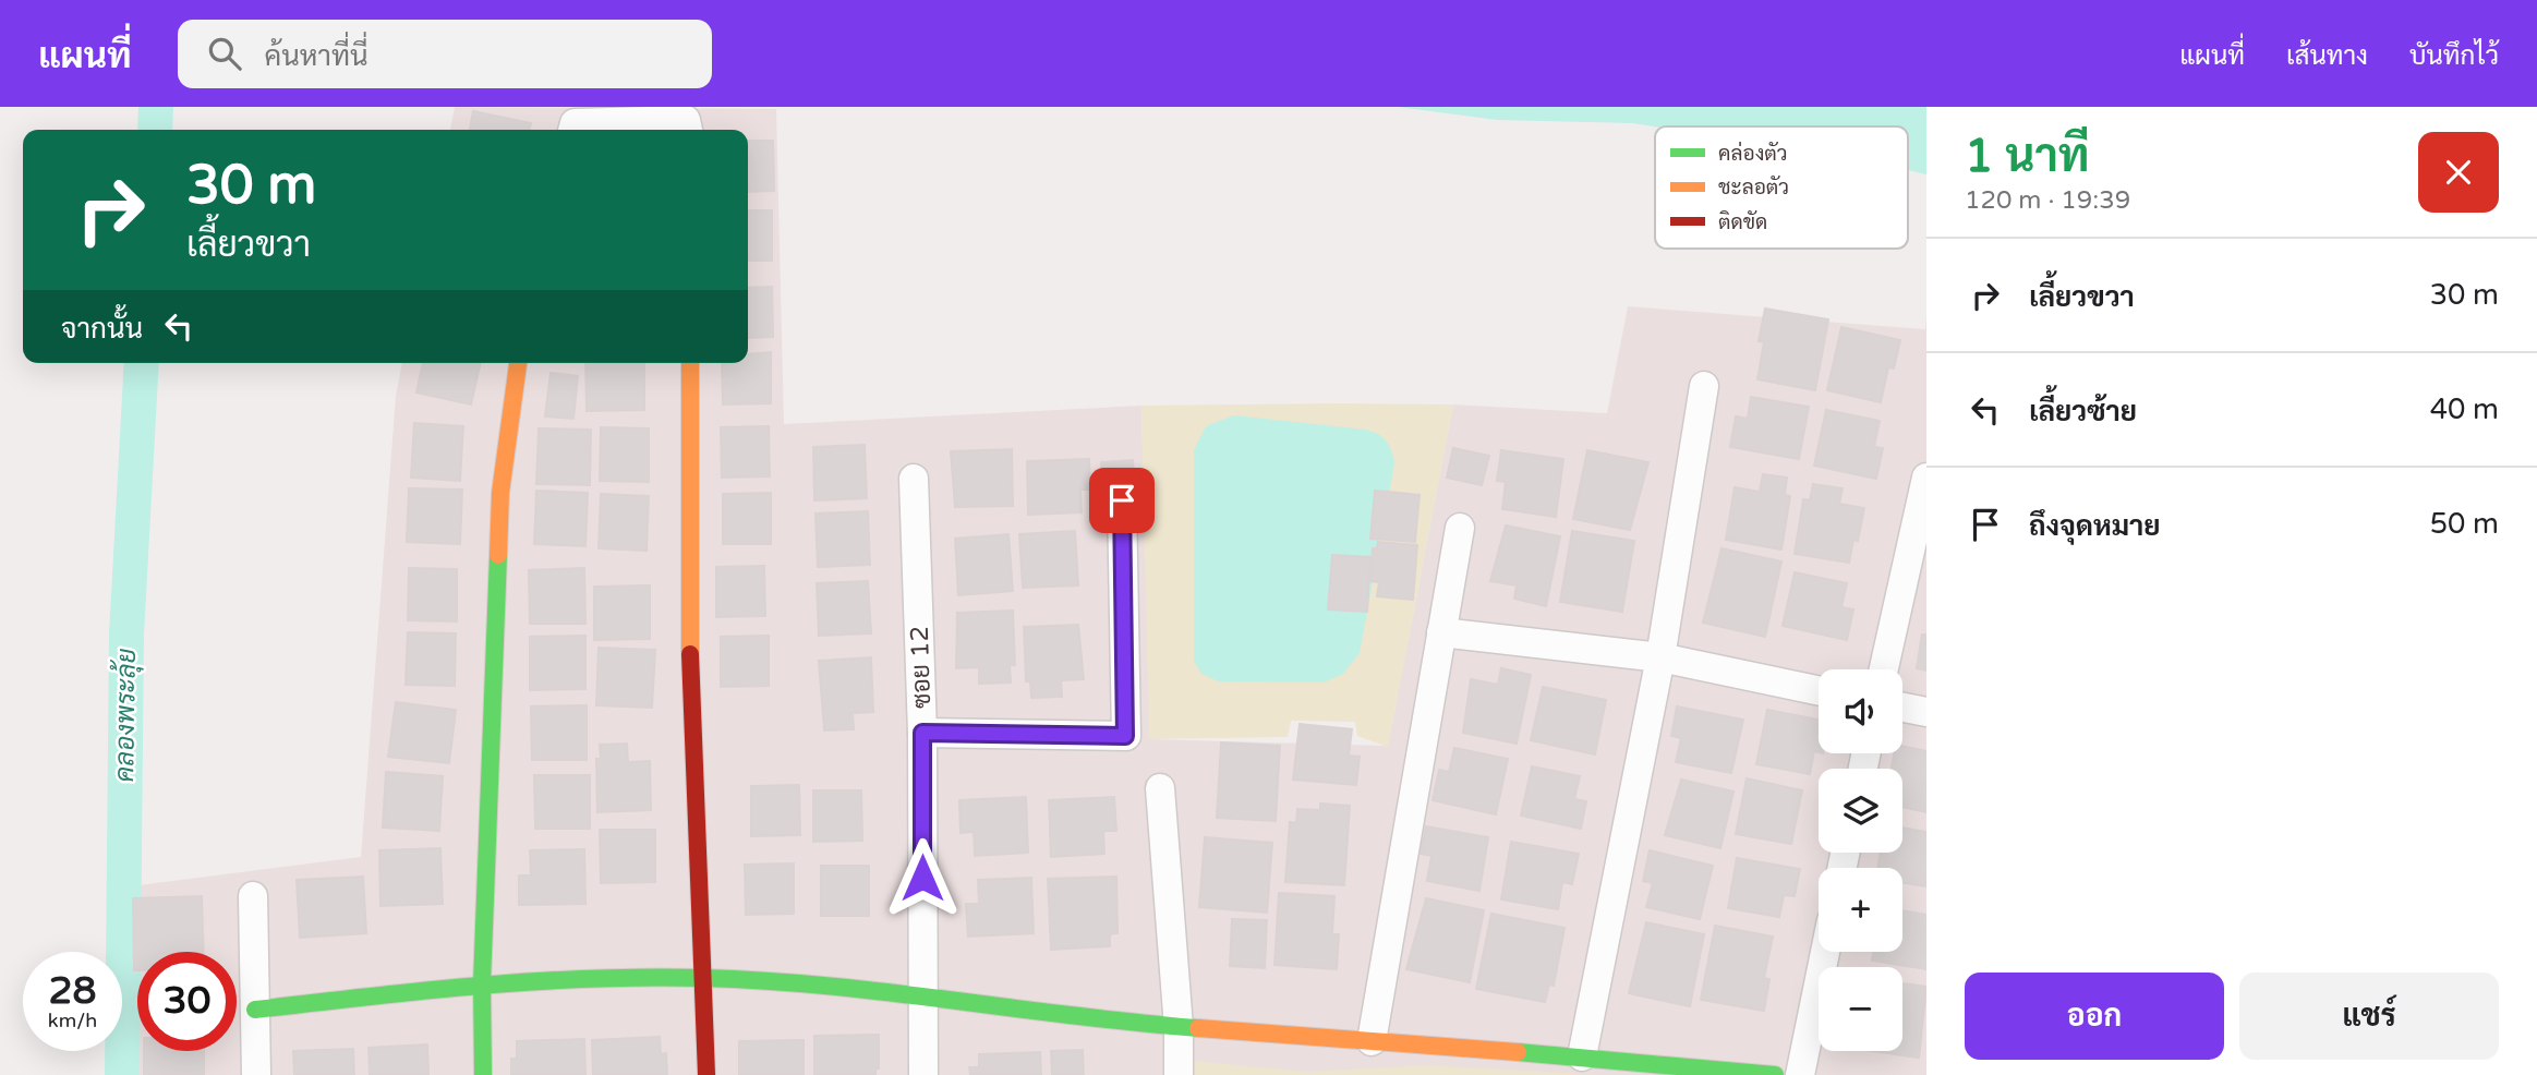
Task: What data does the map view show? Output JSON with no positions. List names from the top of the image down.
{
  "streets": {
    "street": ["ซอย 12"]
  },
  "water": ["คลองพระลุ้ย"],
  "legend": ["คล่องตัว", "ชะลอตัว", "ติดขัด"],
  "page": {
    "header": "แผนที่",
    "search": "ค้นหาที่นี่",
    "nav": ["แผนที่", "เส้นทาง", "บันทึกไว้"],
    "heading": ["1 นาที", "120 m · 19:39"],
    "turn": ["30 m", "เลี้ยวขวา"],
    "list": [
      {
        "name": "เลี้ยวขวา",
        "value": "30 m"
      },
      {
        "name": "เลี้ยวซ้าย",
        "value": "40 m"
      },
      {
        "name": "ถึงจุดหมาย",
        "value": "50 m"
      }
    ],
    "then": "จากนั้น",
    "map_buttons": ["+", "−"],
    "speed": "28 km/h",
    "limit": "30",
    "buttons": ["ออก", "แชร์"]
  }
}
